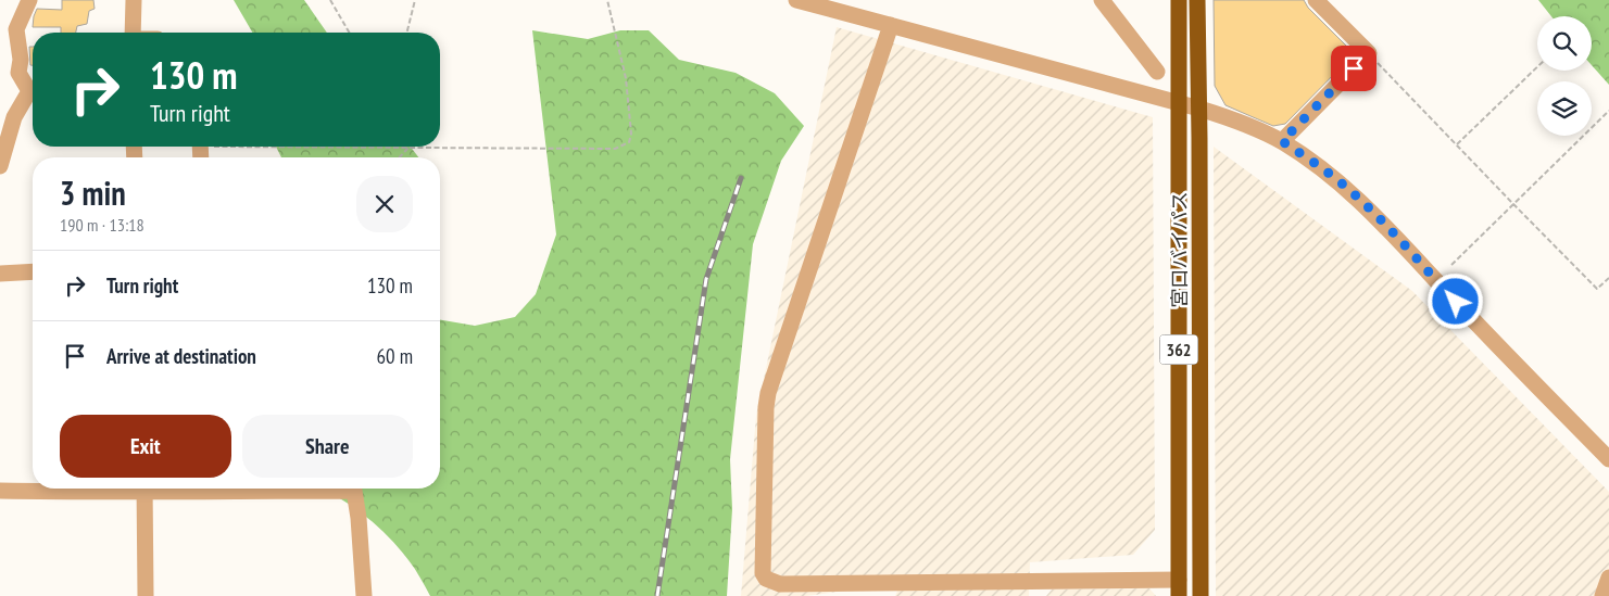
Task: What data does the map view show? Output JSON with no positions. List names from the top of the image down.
{
  "streets": {
    "highway": ["宮口バイパス", "362"]
  },
  "page": {
    "turn": ["130 m", "Turn right"],
    "heading": ["3 min", "190 m · 13:18"],
    "list": [
      {
        "name": "Turn right",
        "value": "130 m"
      },
      {
        "name": "Arrive at destination",
        "value": "60 m"
      }
    ],
    "buttons": ["Exit", "Share"]
  }
}
